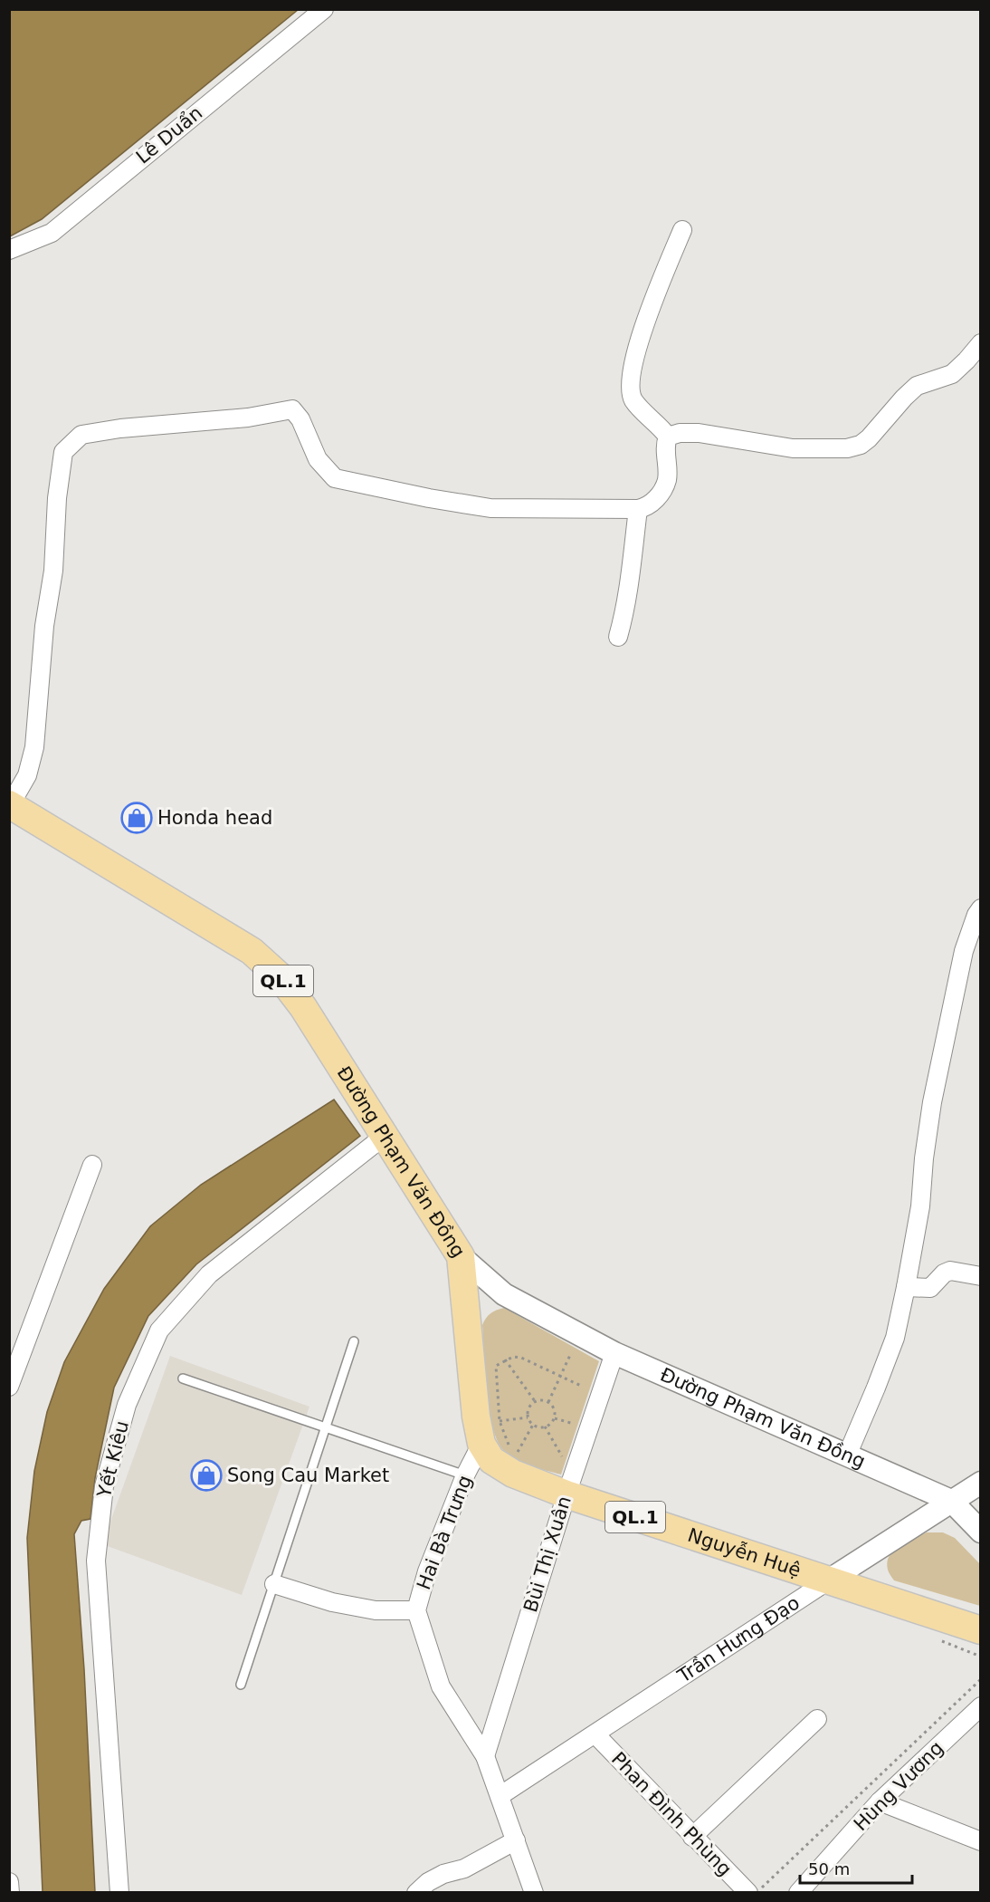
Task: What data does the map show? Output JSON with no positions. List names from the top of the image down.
{
  "streets": {
    "main road": ["QL.1", "Đường Phạm Văn Đồng", "Nguyễn Huệ"],
    "street": [
      "Lê Duẩn",
      "Yết Kiêu",
      "Hai Bà Trưng",
      "Bùi Thị Xuân",
      "Trần Hưng Đạo",
      "Hùng Vương",
      "Phan Đình Phùng"
    ]
  },
  "crossings": [
    ["Đường Phạm Văn Đồng", "Yết Kiêu"],
    ["Đường Phạm Văn Đồng", "Nguyễn Huệ"],
    ["Đường Phạm Văn Đồng", "Bùi Thị Xuân"],
    ["Đường Phạm Văn Đồng", "Trần Hưng Đạo"],
    ["Hai Bà Trưng", "Nguyễn Huệ"],
    ["Hai Bà Trưng", "Bùi Thị Xuân"],
    ["Hai Bà Trưng", "Trần Hưng Đạo"],
    ["Nguyễn Huệ", "Bùi Thị Xuân"],
    ["Nguyễn Huệ", "Trần Hưng Đạo"],
    ["Trần Hưng Đạo", "Phan Đình Phùng"]
  ],
  "places": {
    "shop": ["Honda head", "Song Cau Market"]
  },
  "scale_bar": "50 m"
}
